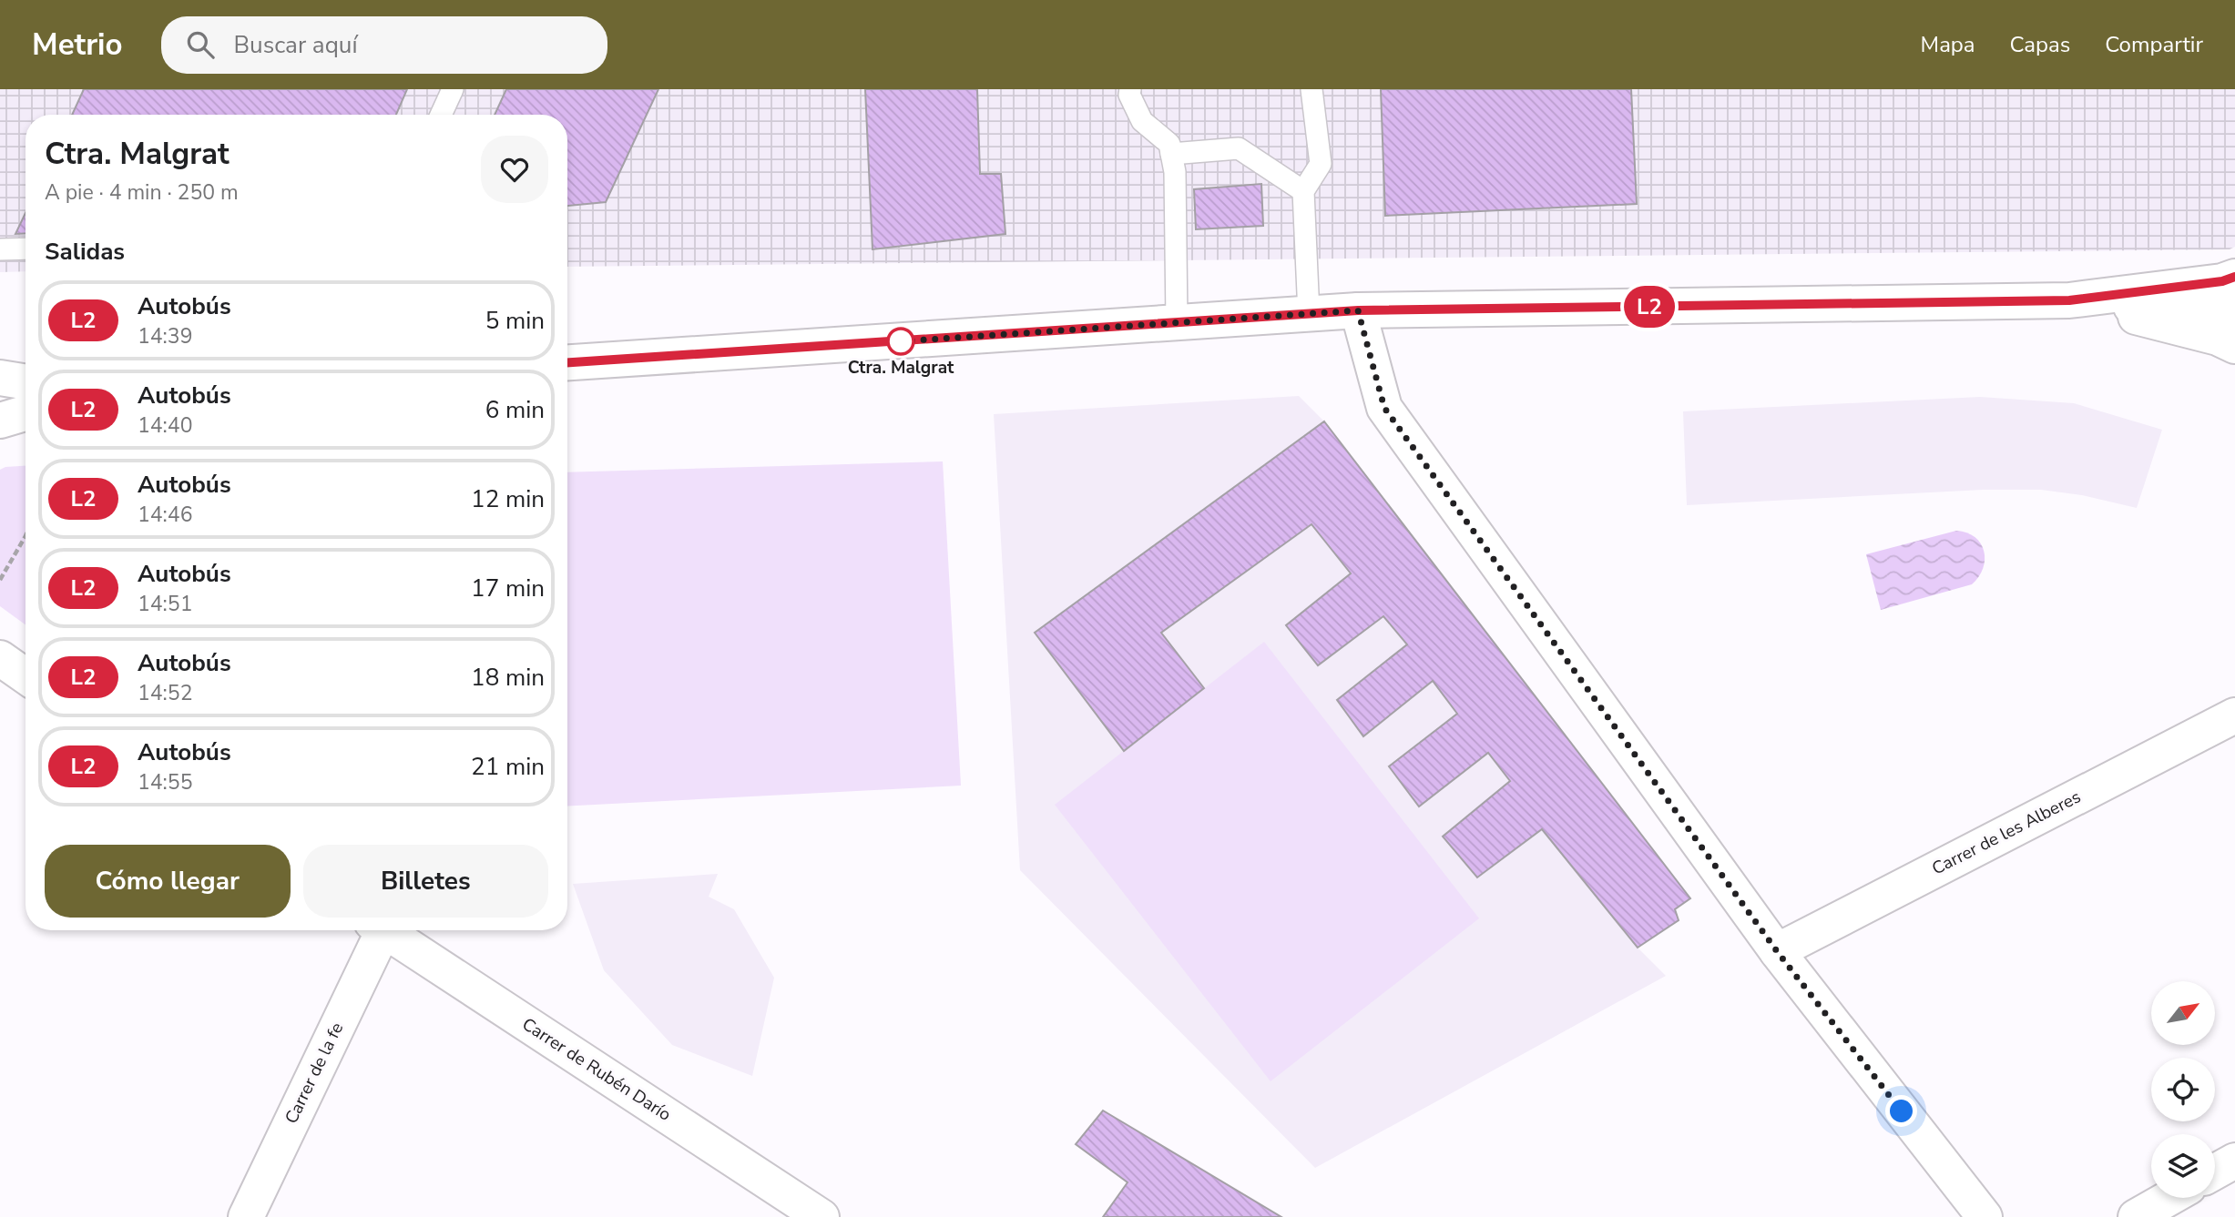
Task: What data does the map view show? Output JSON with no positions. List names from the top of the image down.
{
  "streets": {
    "street": ["Carrer de les Alberes", "Carrer de Rubén Darío", "Carrer de la fe"]
  },
  "places": ["Ctra. Malgrat"],
  "lines": ["bus line L2"],
  "north": "top right",
  "page": {
    "header": "Metrio",
    "search": "Buscar aquí",
    "nav": ["Mapa", "Capas", "Compartir"],
    "on_map": "L2",
    "heading": [
      ["Ctra. Malgrat", "A pie · 4 min · 250 m"],
      "Salidas"
    ],
    "list": [
      {
        "mark": "L2",
        "name": "Autobús",
        "note": "14:39",
        "value": "5 min"
      },
      {
        "mark": "L2",
        "name": "Autobús",
        "note": "14:40",
        "value": "6 min"
      },
      {
        "mark": "L2",
        "name": "Autobús",
        "note": "14:46",
        "value": "12 min"
      },
      {
        "mark": "L2",
        "name": "Autobús",
        "note": "14:51",
        "value": "17 min"
      },
      {
        "mark": "L2",
        "name": "Autobús",
        "note": "14:52",
        "value": "18 min"
      },
      {
        "mark": "L2",
        "name": "Autobús",
        "note": "14:55",
        "value": "21 min"
      }
    ],
    "buttons": ["Cómo llegar", "Billetes"]
  }
}
